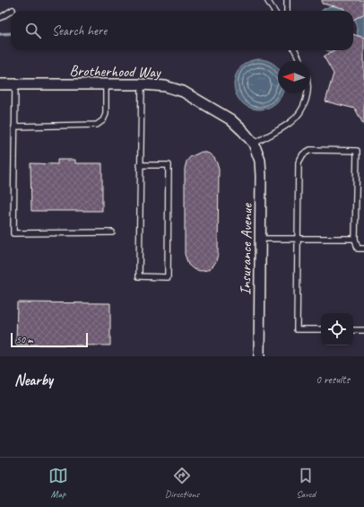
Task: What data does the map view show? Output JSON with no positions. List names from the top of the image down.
{
  "streets": {
    "street": ["Brotherhood Way", "Insurance Avenue"]
  },
  "crossings": [
    ["Brotherhood Way", "Insurance Avenue"]
  ],
  "scale_bar": "50 m",
  "north": "left",
  "page": {
    "search": "Search here",
    "scale": "50 m",
    "heading": ["Nearby", "0 results"],
    "nav": ["Map", "Directions", "Saved"]
  }
}
